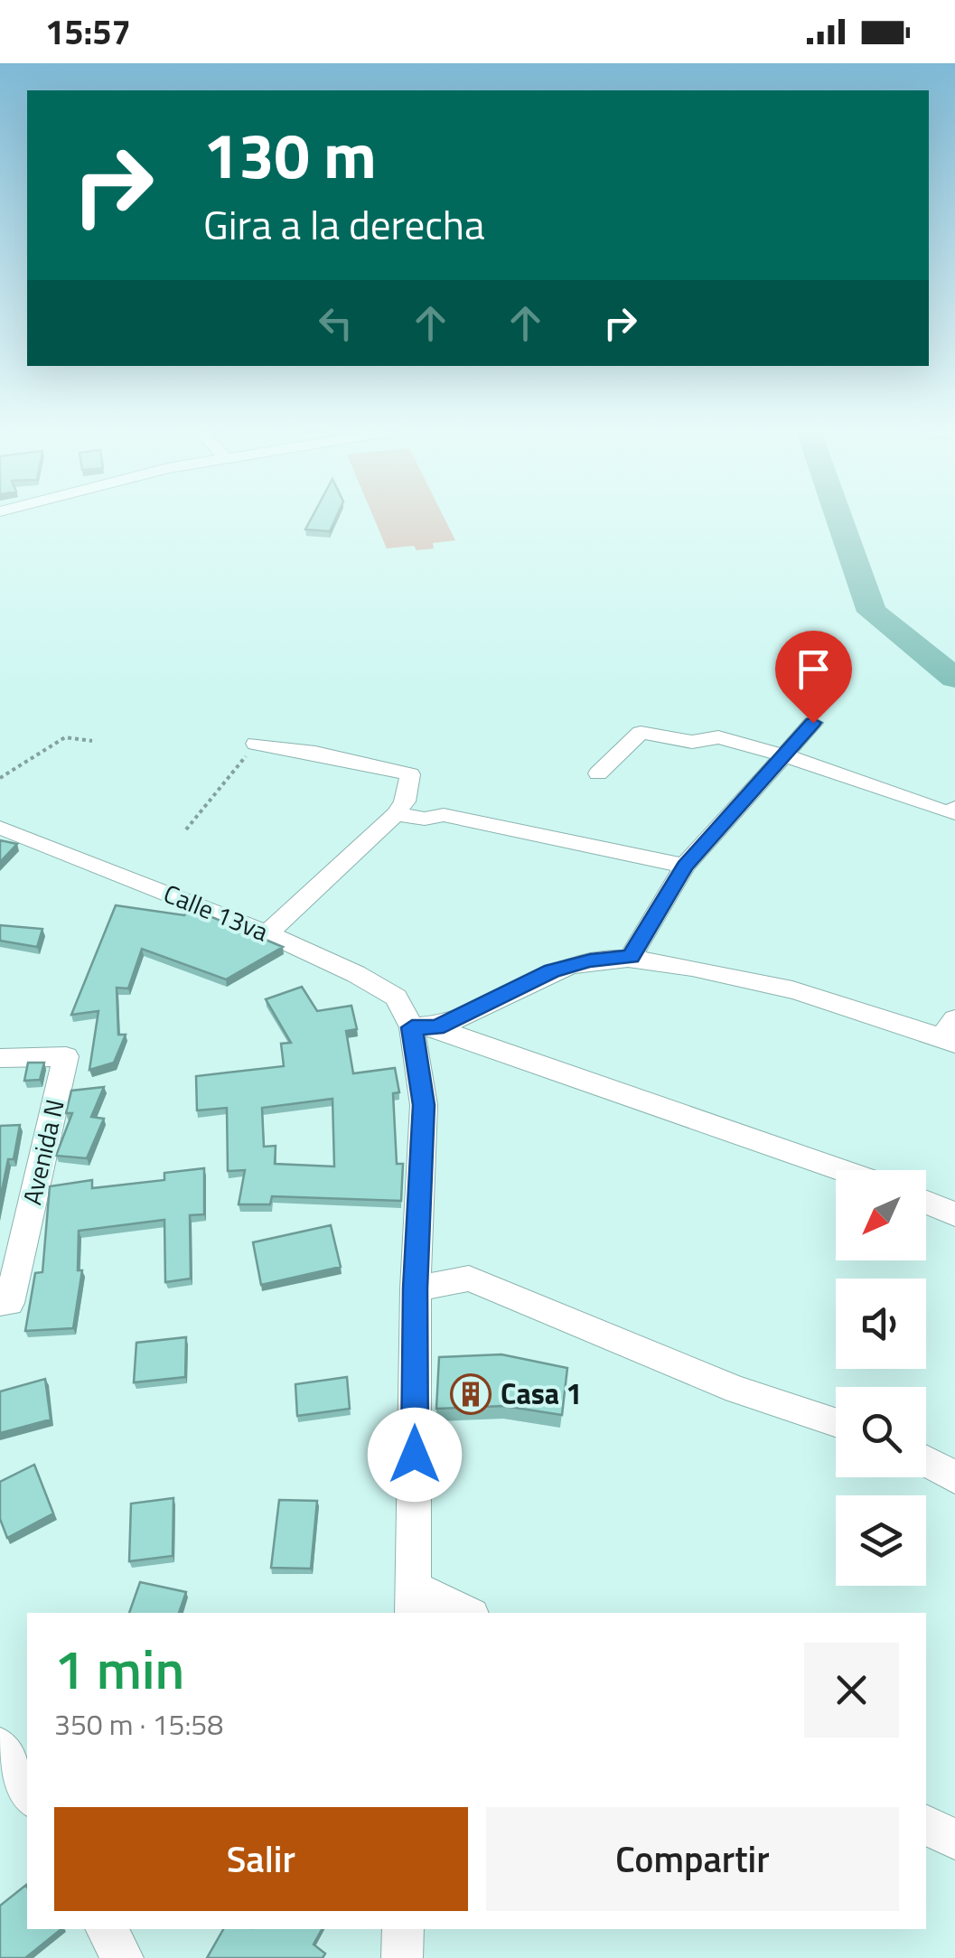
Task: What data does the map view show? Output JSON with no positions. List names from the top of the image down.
{
  "streets": {
    "street": ["Calle 13va", "Avenida N"]
  },
  "places": {
    "building": ["Casa 1"]
  },
  "north": "bottom left",
  "page": {
    "status": "15:57",
    "turn": ["130 m", "Gira a la derecha"],
    "heading": ["1 min", "350 m · 15:58"],
    "buttons": ["Salir", "Compartir"]
  }
}
